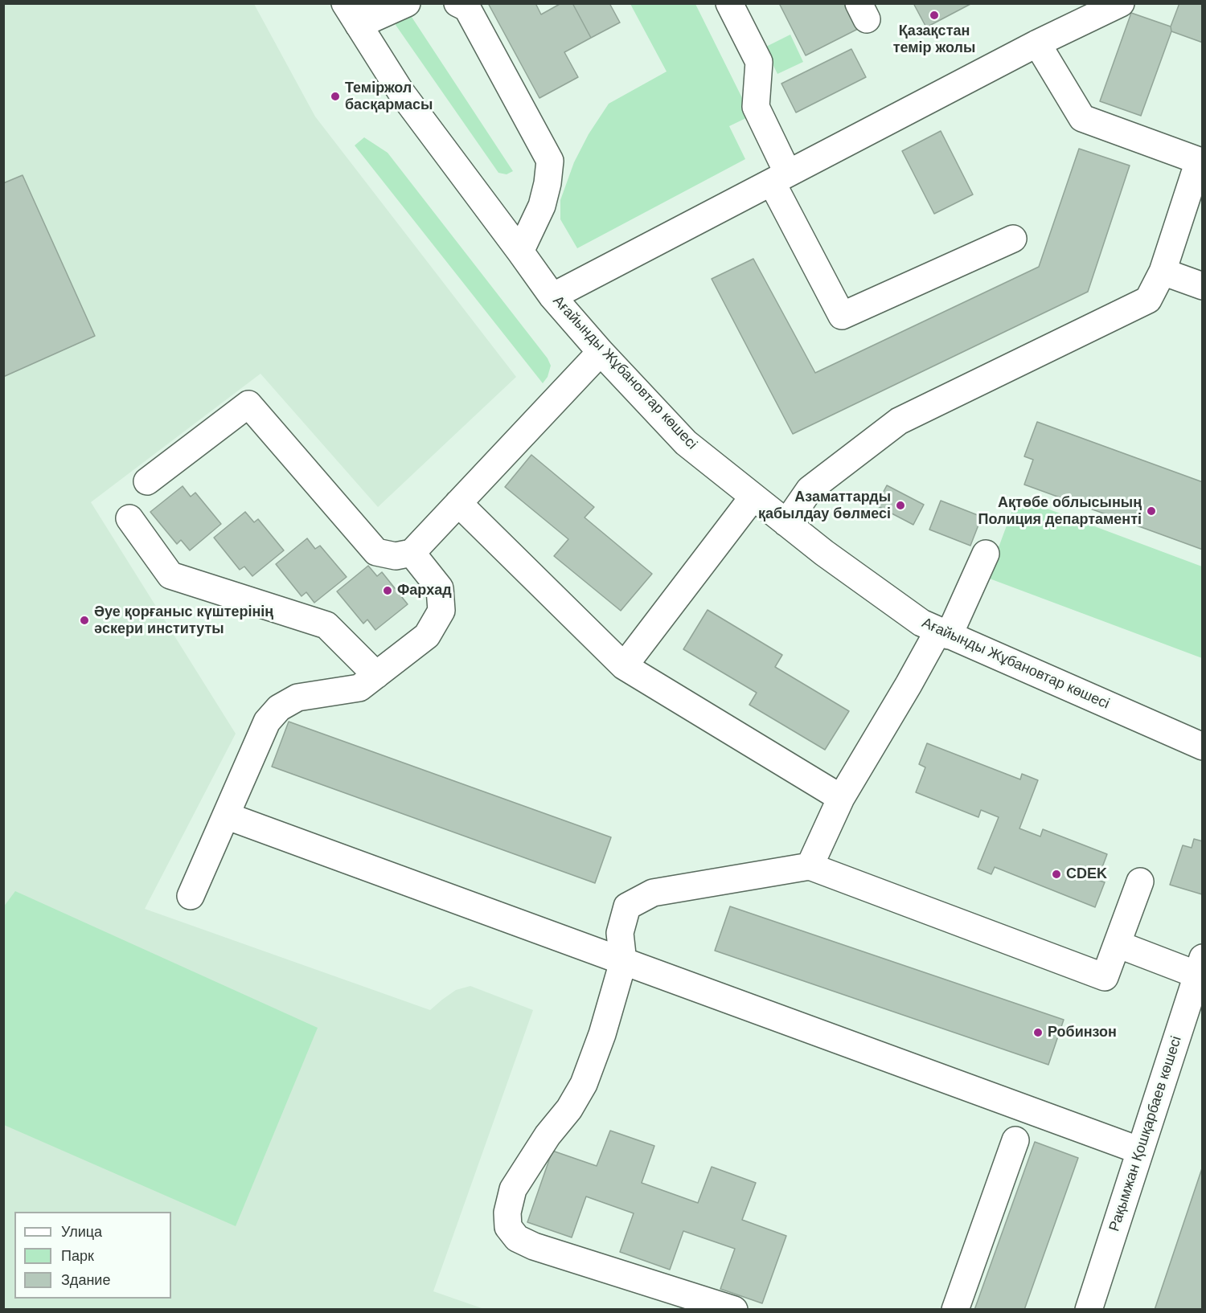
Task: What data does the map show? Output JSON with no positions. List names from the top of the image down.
{
  "streets": {
    "street": ["Ағайынды Жұбановтар көшесі", "Рақымжан Қошқарбаев көшесі"]
  },
  "places": [
    "Қазақстан темір жолы",
    "Теміржол басқармасы",
    "Азаматтарды қабылдау бөлмесі",
    "Ақтөбе облысының Полиция департаменті",
    "Фархад",
    "Әуе қорғаныс күштерінің әскери институты",
    "CDEK",
    "Робинзон"
  ],
  "legend": ["Улица", "Парк", "Здание"]
}
